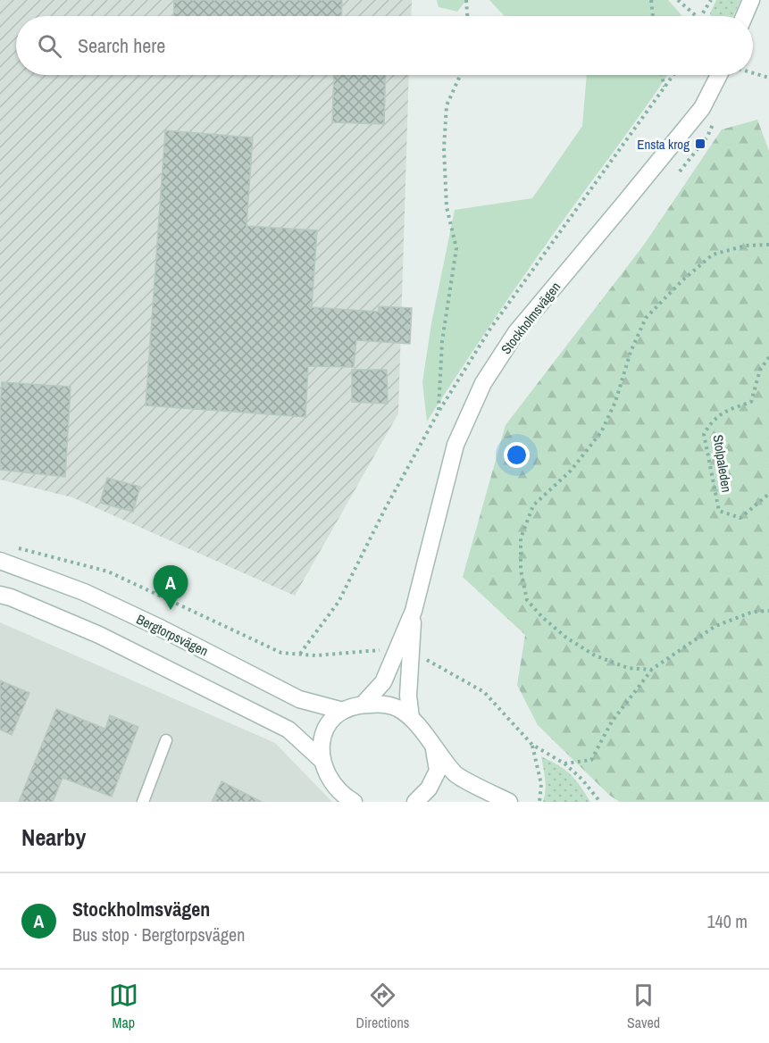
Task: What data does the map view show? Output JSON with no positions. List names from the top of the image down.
{
  "streets": {
    "main road": ["Stockholmsvägen", "Bergtorpsvägen"],
    "path": ["Stolpaleden"]
  },
  "places": {
    "transit": ["Ensta krog"]
  },
  "page": {
    "search": "Search here",
    "pins": "A",
    "heading": "Nearby",
    "list": [
      {
        "mark": "A",
        "name": "Stockholmsvägen",
        "note": "Bus stop · Bergtorpsvägen",
        "value": "140 m"
      }
    ],
    "nav": ["Map", "Directions", "Saved"]
  }
}
